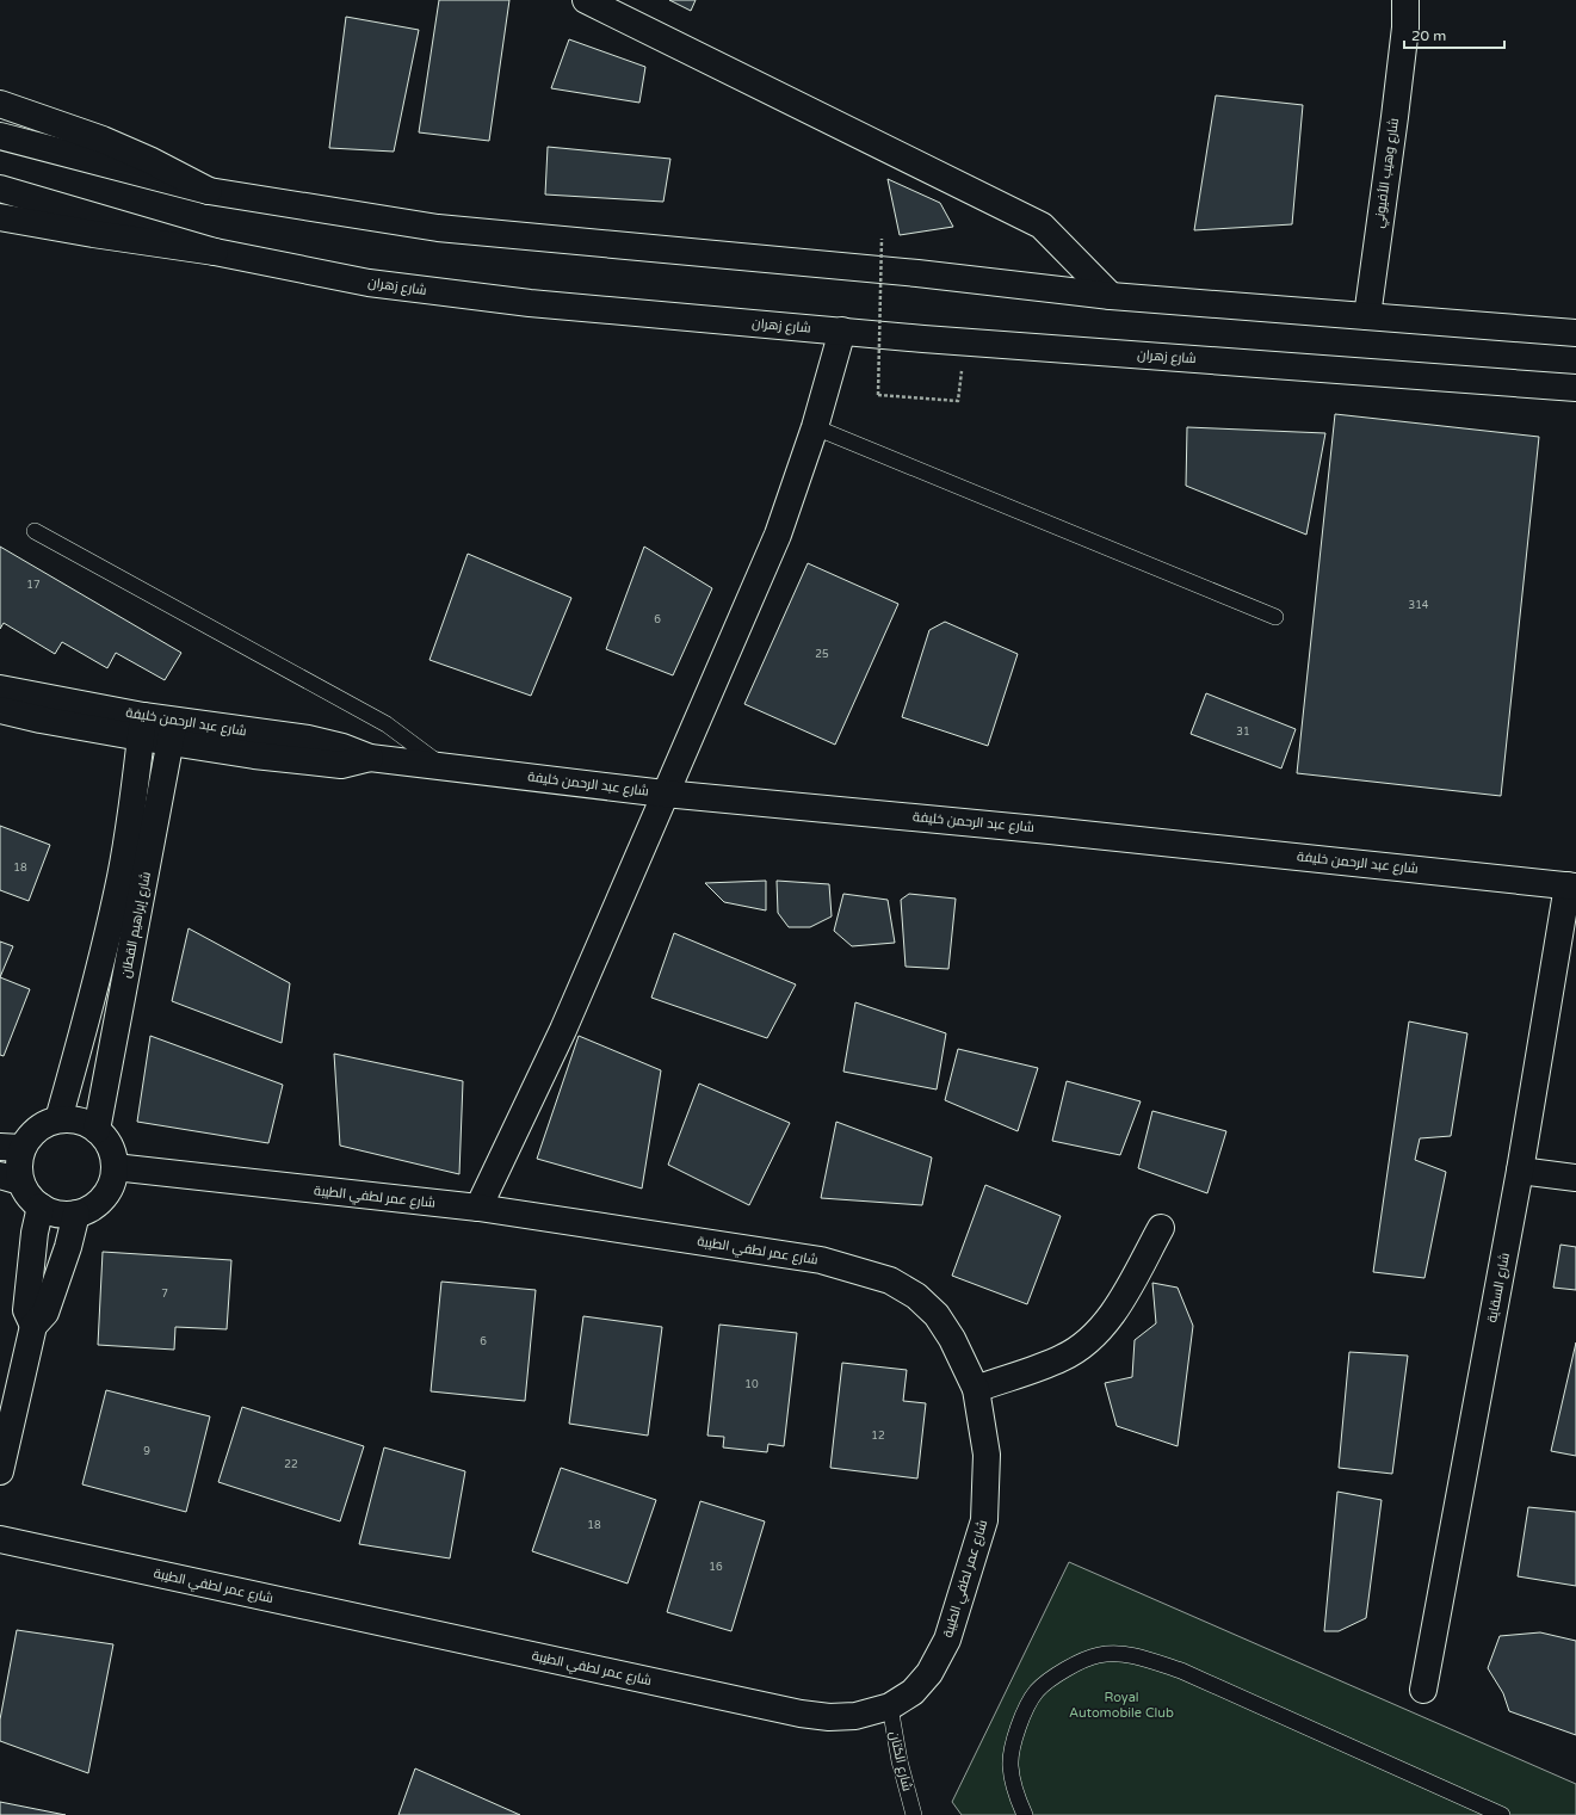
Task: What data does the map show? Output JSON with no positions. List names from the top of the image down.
{
  "streets": {
    "main road": [
      "شارع وهيب الأفيوني",
      "شارع زهران",
      "شارع عبد الرحمن خليفة",
      "شارع إبراهيم القطان",
      "شارع عمر لطفي الطيبة",
      "شارع السقاية"
    ],
    "lane": ["شارع الكتان"]
  },
  "crossings": [
    ["شارع عبد الرحمن خليفة", "شارع إبراهيم القطان"],
    ["شارع عبد الرحمن خليفة", "شارع السقاية"],
    ["شارع إبراهيم القطان", "شارع عمر لطفي الطيبة"],
    ["شارع عمر لطفي الطيبة", "شارع الكتان"]
  ],
  "parks": ["Royal Automobile Club"],
  "house_numbers": [
    "17",
    "314",
    "6",
    "25",
    "31",
    "18",
    "7",
    "6",
    "10",
    "12",
    "9",
    "22",
    "18",
    "16"
  ],
  "scale_bar": "20 m"
}
